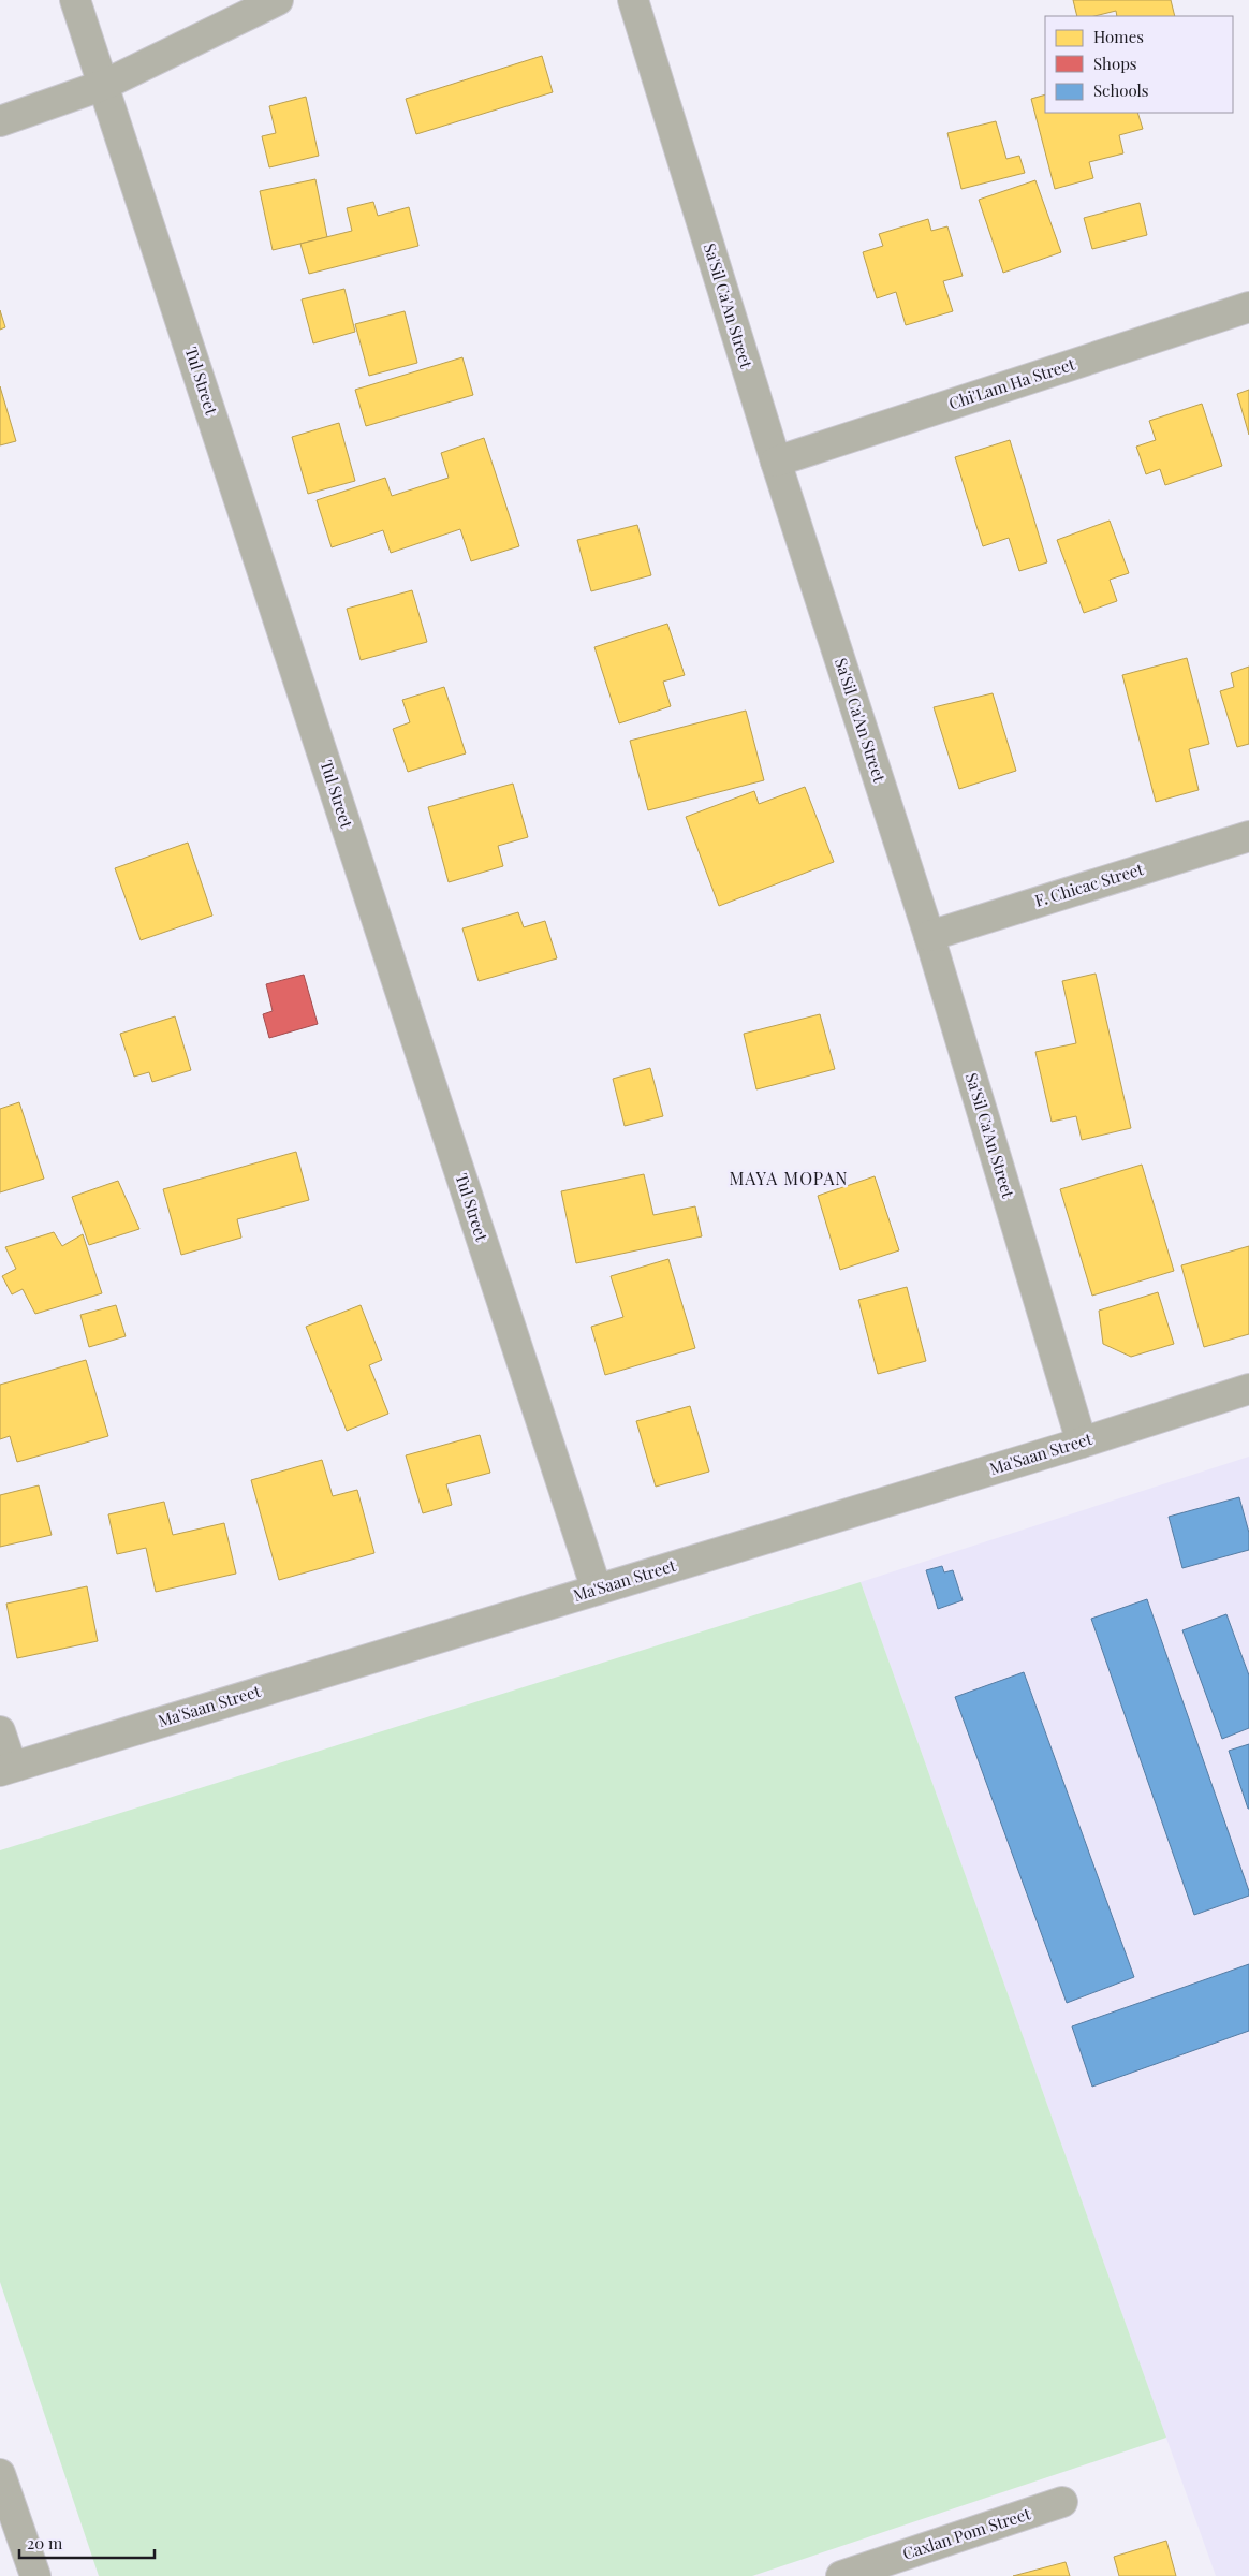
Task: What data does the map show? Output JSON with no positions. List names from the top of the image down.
{
  "streets": {
    "street": [
      "Sa'Sil Ca'An Street",
      "Tul Street",
      "Chi'Lam Ha Street",
      "F. Chicac Street",
      "Ma'Saan Street",
      "Caxlan Pom Street"
    ]
  },
  "crossings": [
    ["Sa'Sil Ca'An Street", "Chi'Lam Ha Street"],
    ["Sa'Sil Ca'An Street", "F. Chicac Street"],
    ["Sa'Sil Ca'An Street", "Ma'Saan Street"],
    ["Tul Street", "Ma'Saan Street"]
  ],
  "districts": ["MAYA MOPAN"],
  "legend": ["Homes", "Shops", "Schools"],
  "scale_bar": "20 m"
}
